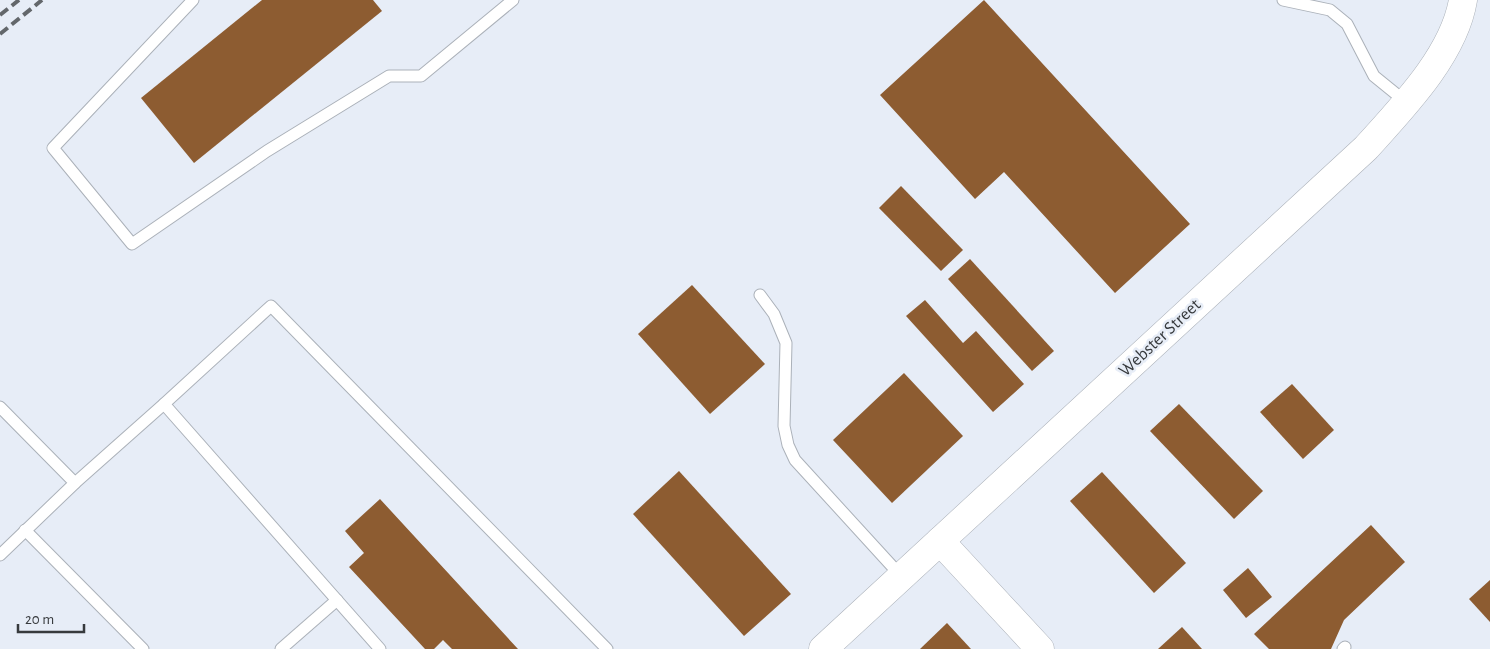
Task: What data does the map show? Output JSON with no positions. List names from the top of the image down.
{
  "streets": {
    "street": ["Webster Street"]
  },
  "scale_bar": "20 m"
}
